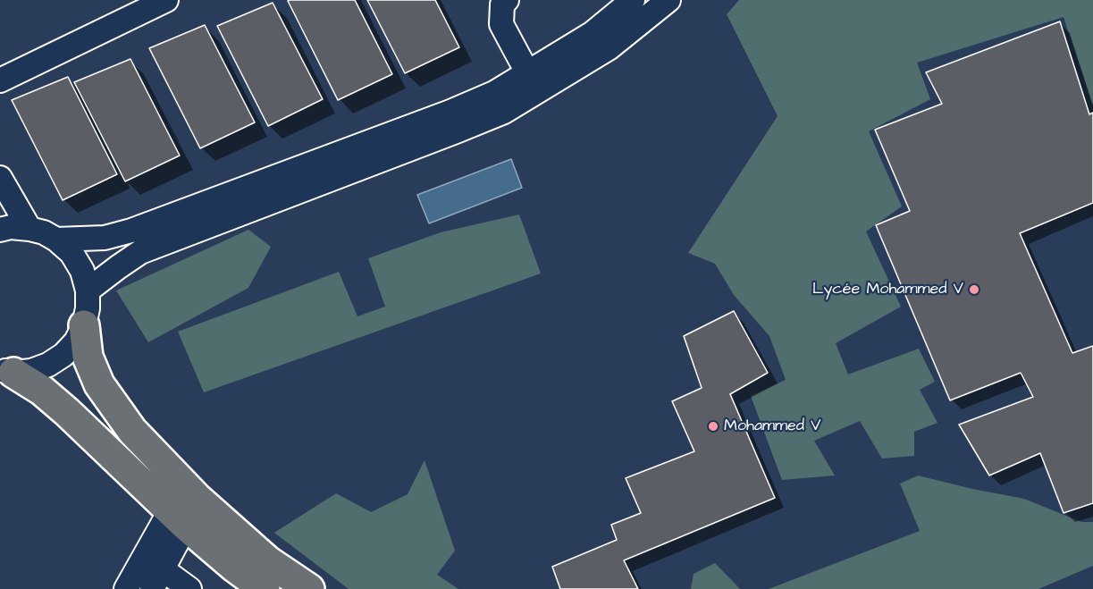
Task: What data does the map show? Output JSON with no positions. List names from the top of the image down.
{
  "places": ["Lycée Mohammed V", "Mohammed V"]
}
